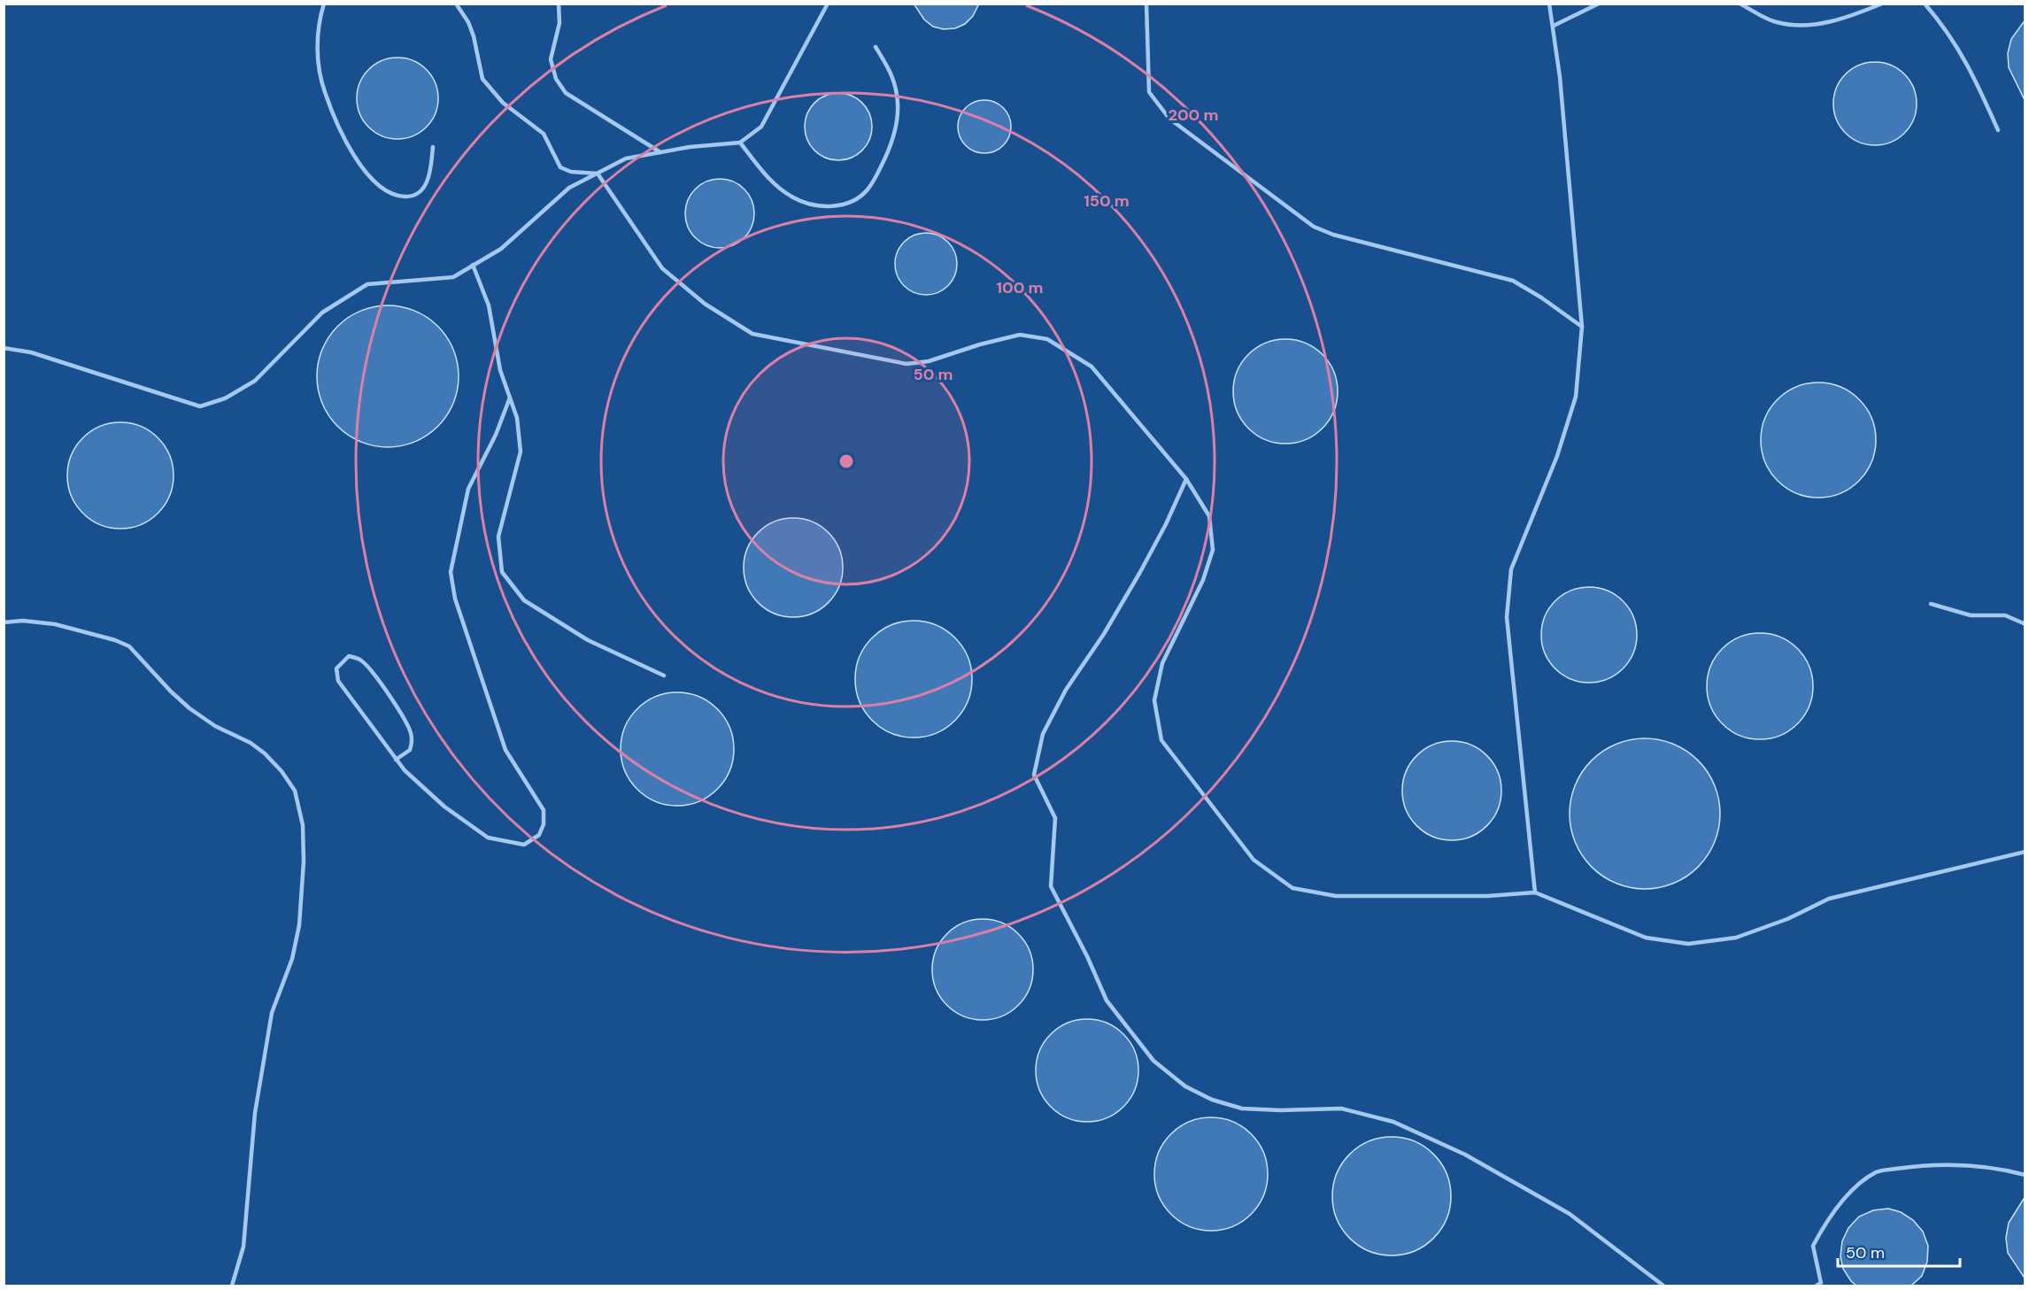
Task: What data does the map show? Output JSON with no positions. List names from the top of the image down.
{
  "scale_bar": "50 m",
  "rings": [
    "200 m",
    "150 m",
    "100 m",
    "50 m"
  ]
}
